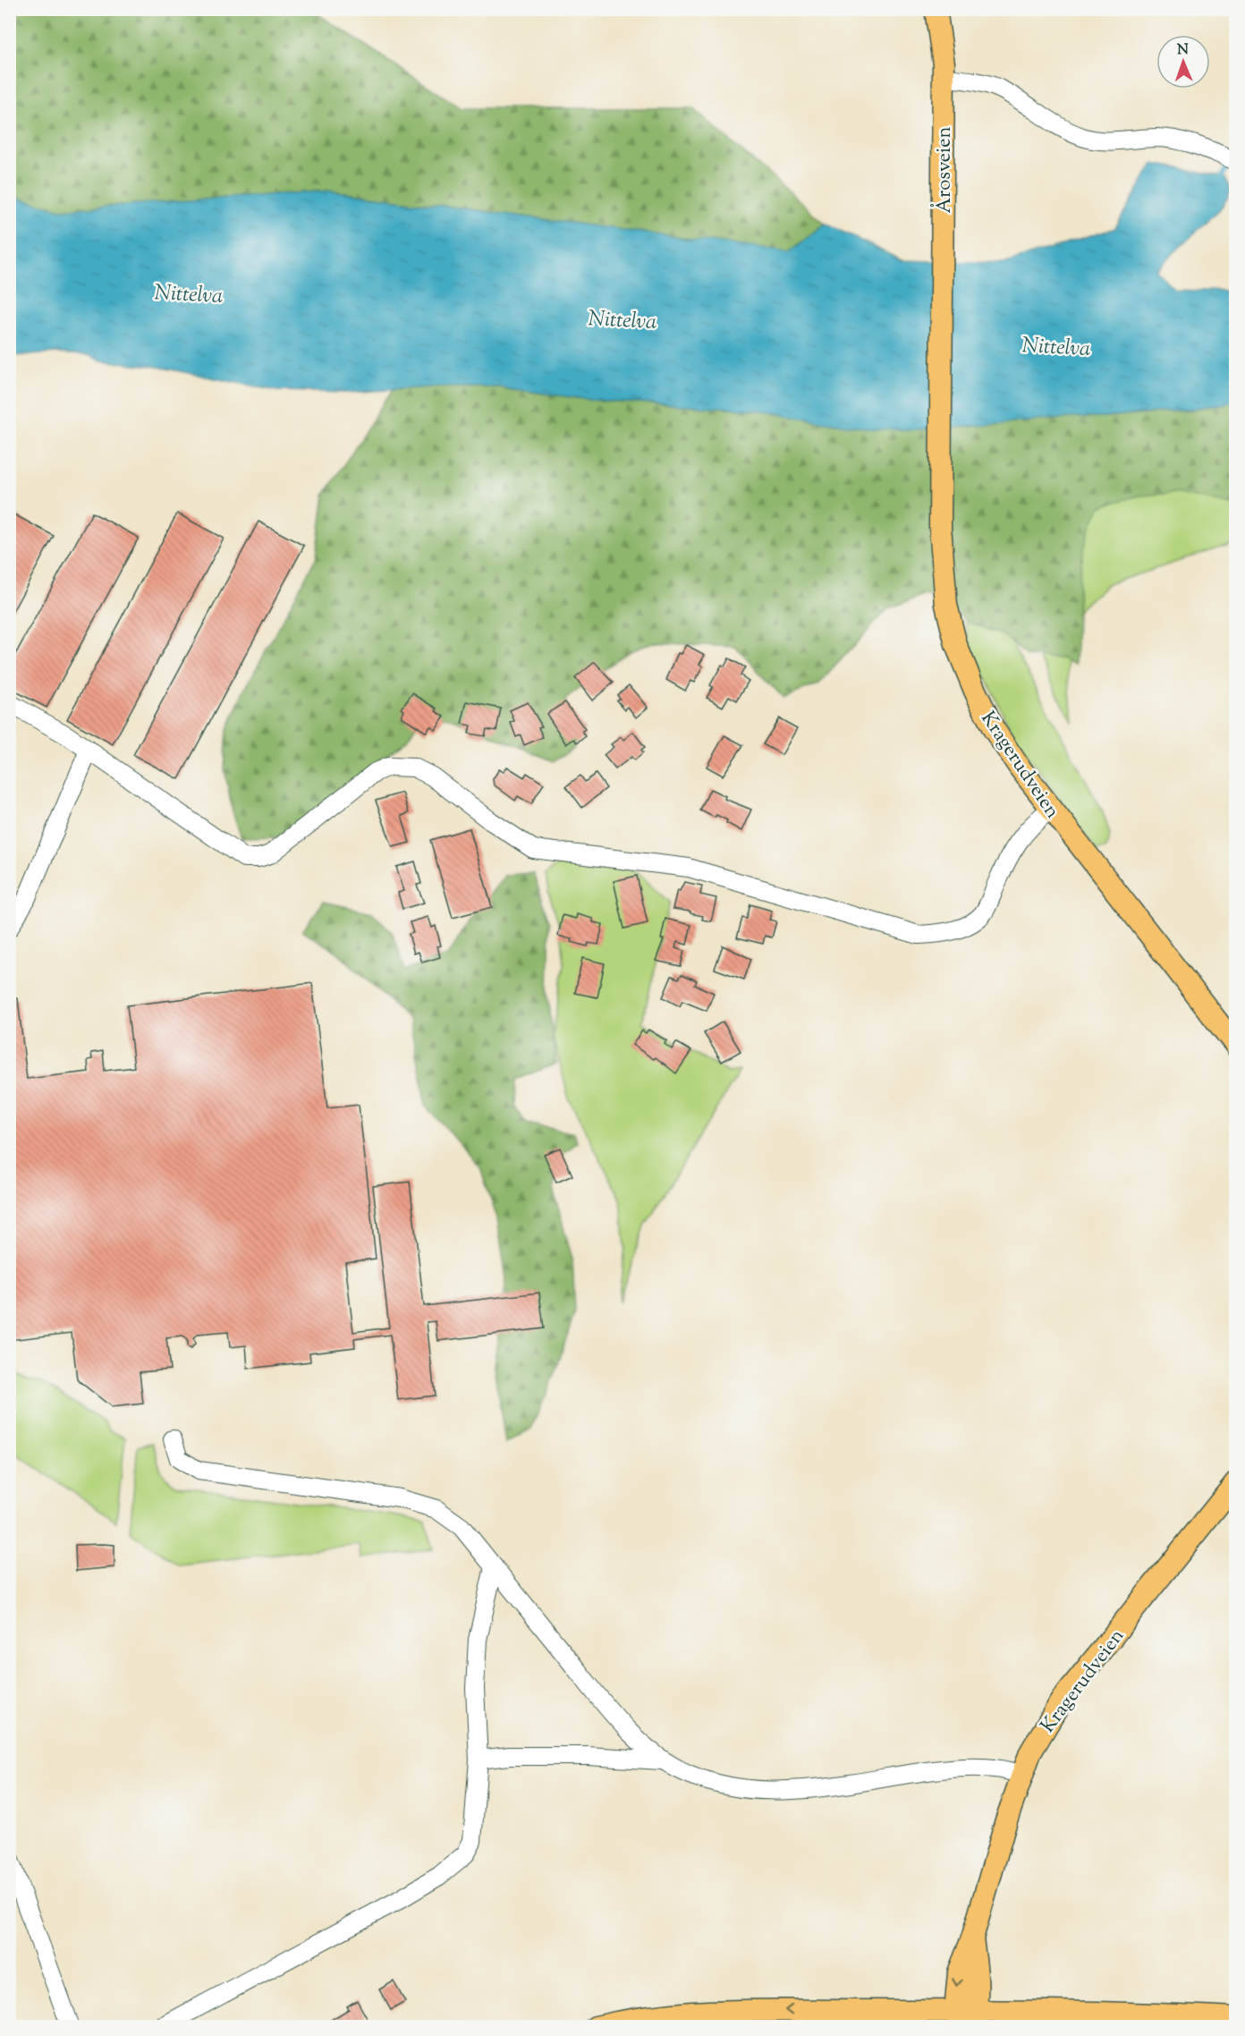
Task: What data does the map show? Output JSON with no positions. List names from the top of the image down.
{
  "streets": {
    "main road": ["Årosveien", "Kragerudveien"]
  },
  "crossings": [
    ["Årosveien", "Kragerudveien"]
  ],
  "water": ["Nittelva"],
  "north": "top"
}
